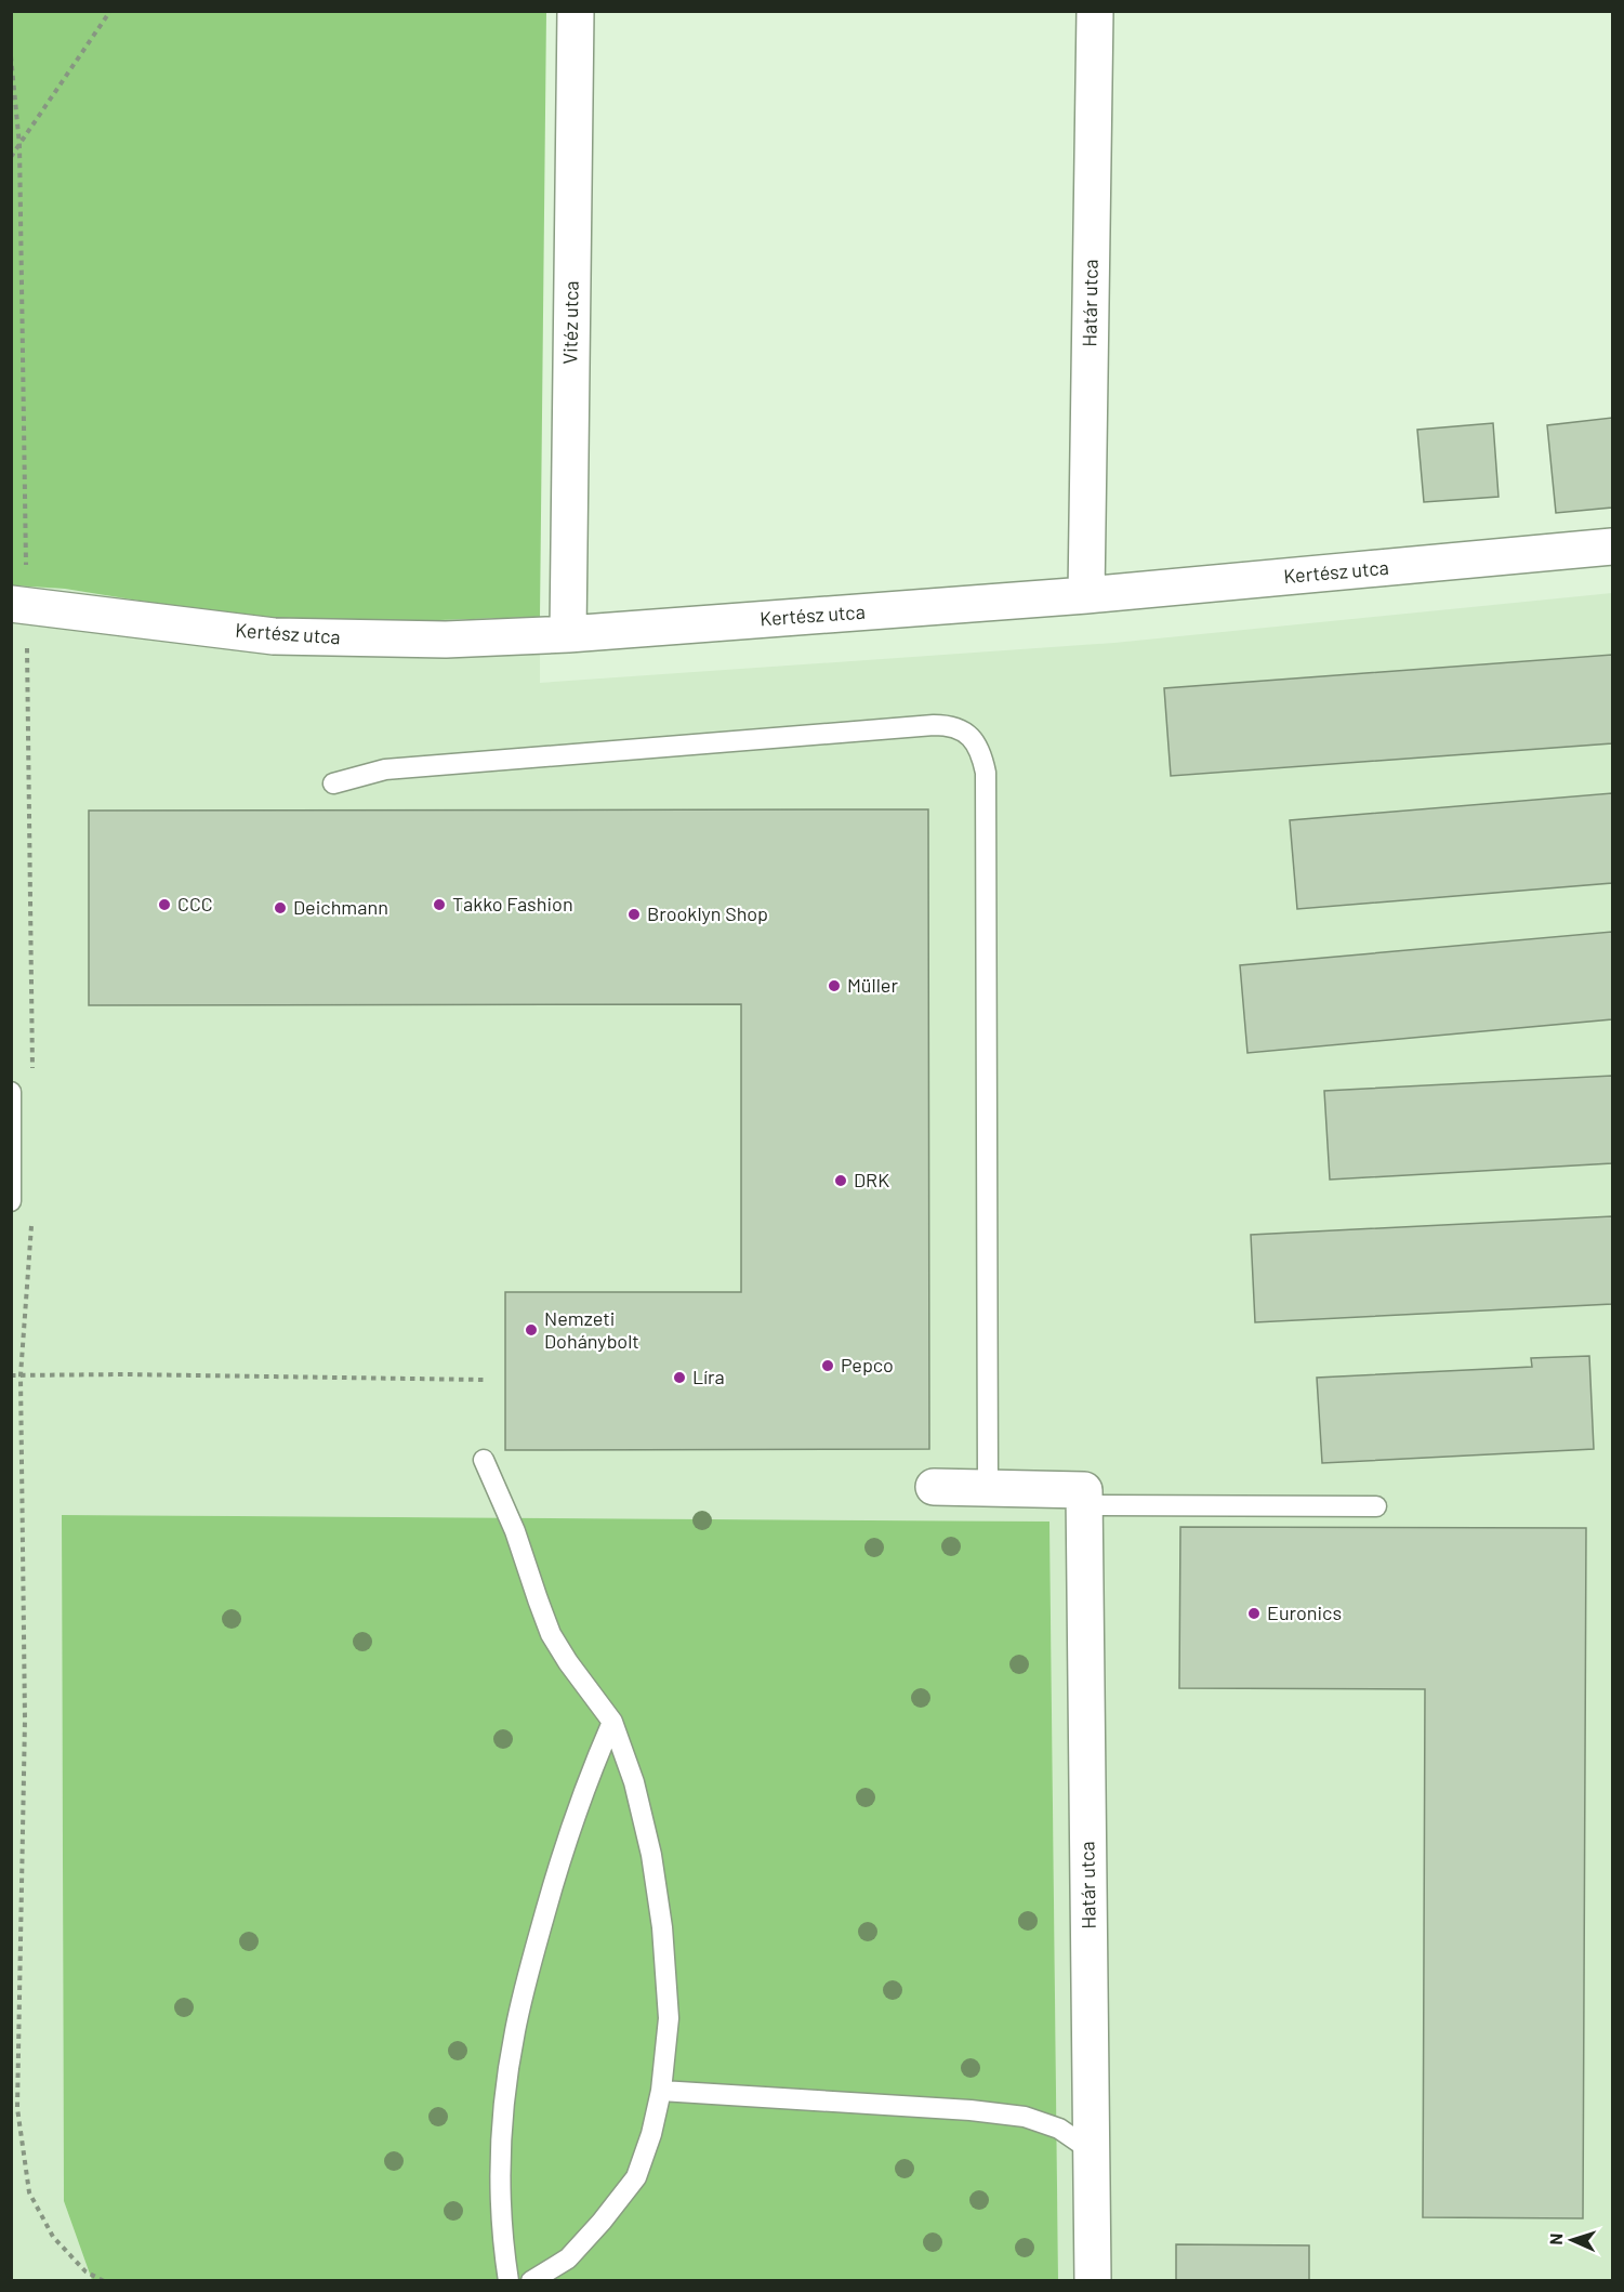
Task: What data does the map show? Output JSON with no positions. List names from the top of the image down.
{
  "streets": {
    "street": ["Határ utca", "Vitéz utca", "Kertész utca"]
  },
  "crossings": [
    ["Határ utca", "Kertész utca"],
    ["Vitéz utca", "Kertész utca"]
  ],
  "places": [
    "CCC",
    "Takko Fashion",
    "Deichmann",
    "Brooklyn Shop",
    "Müller",
    "DRK",
    "Nemzeti Dohánybolt",
    "Pepco",
    "Líra",
    "Euronics"
  ],
  "north": "left"
}
